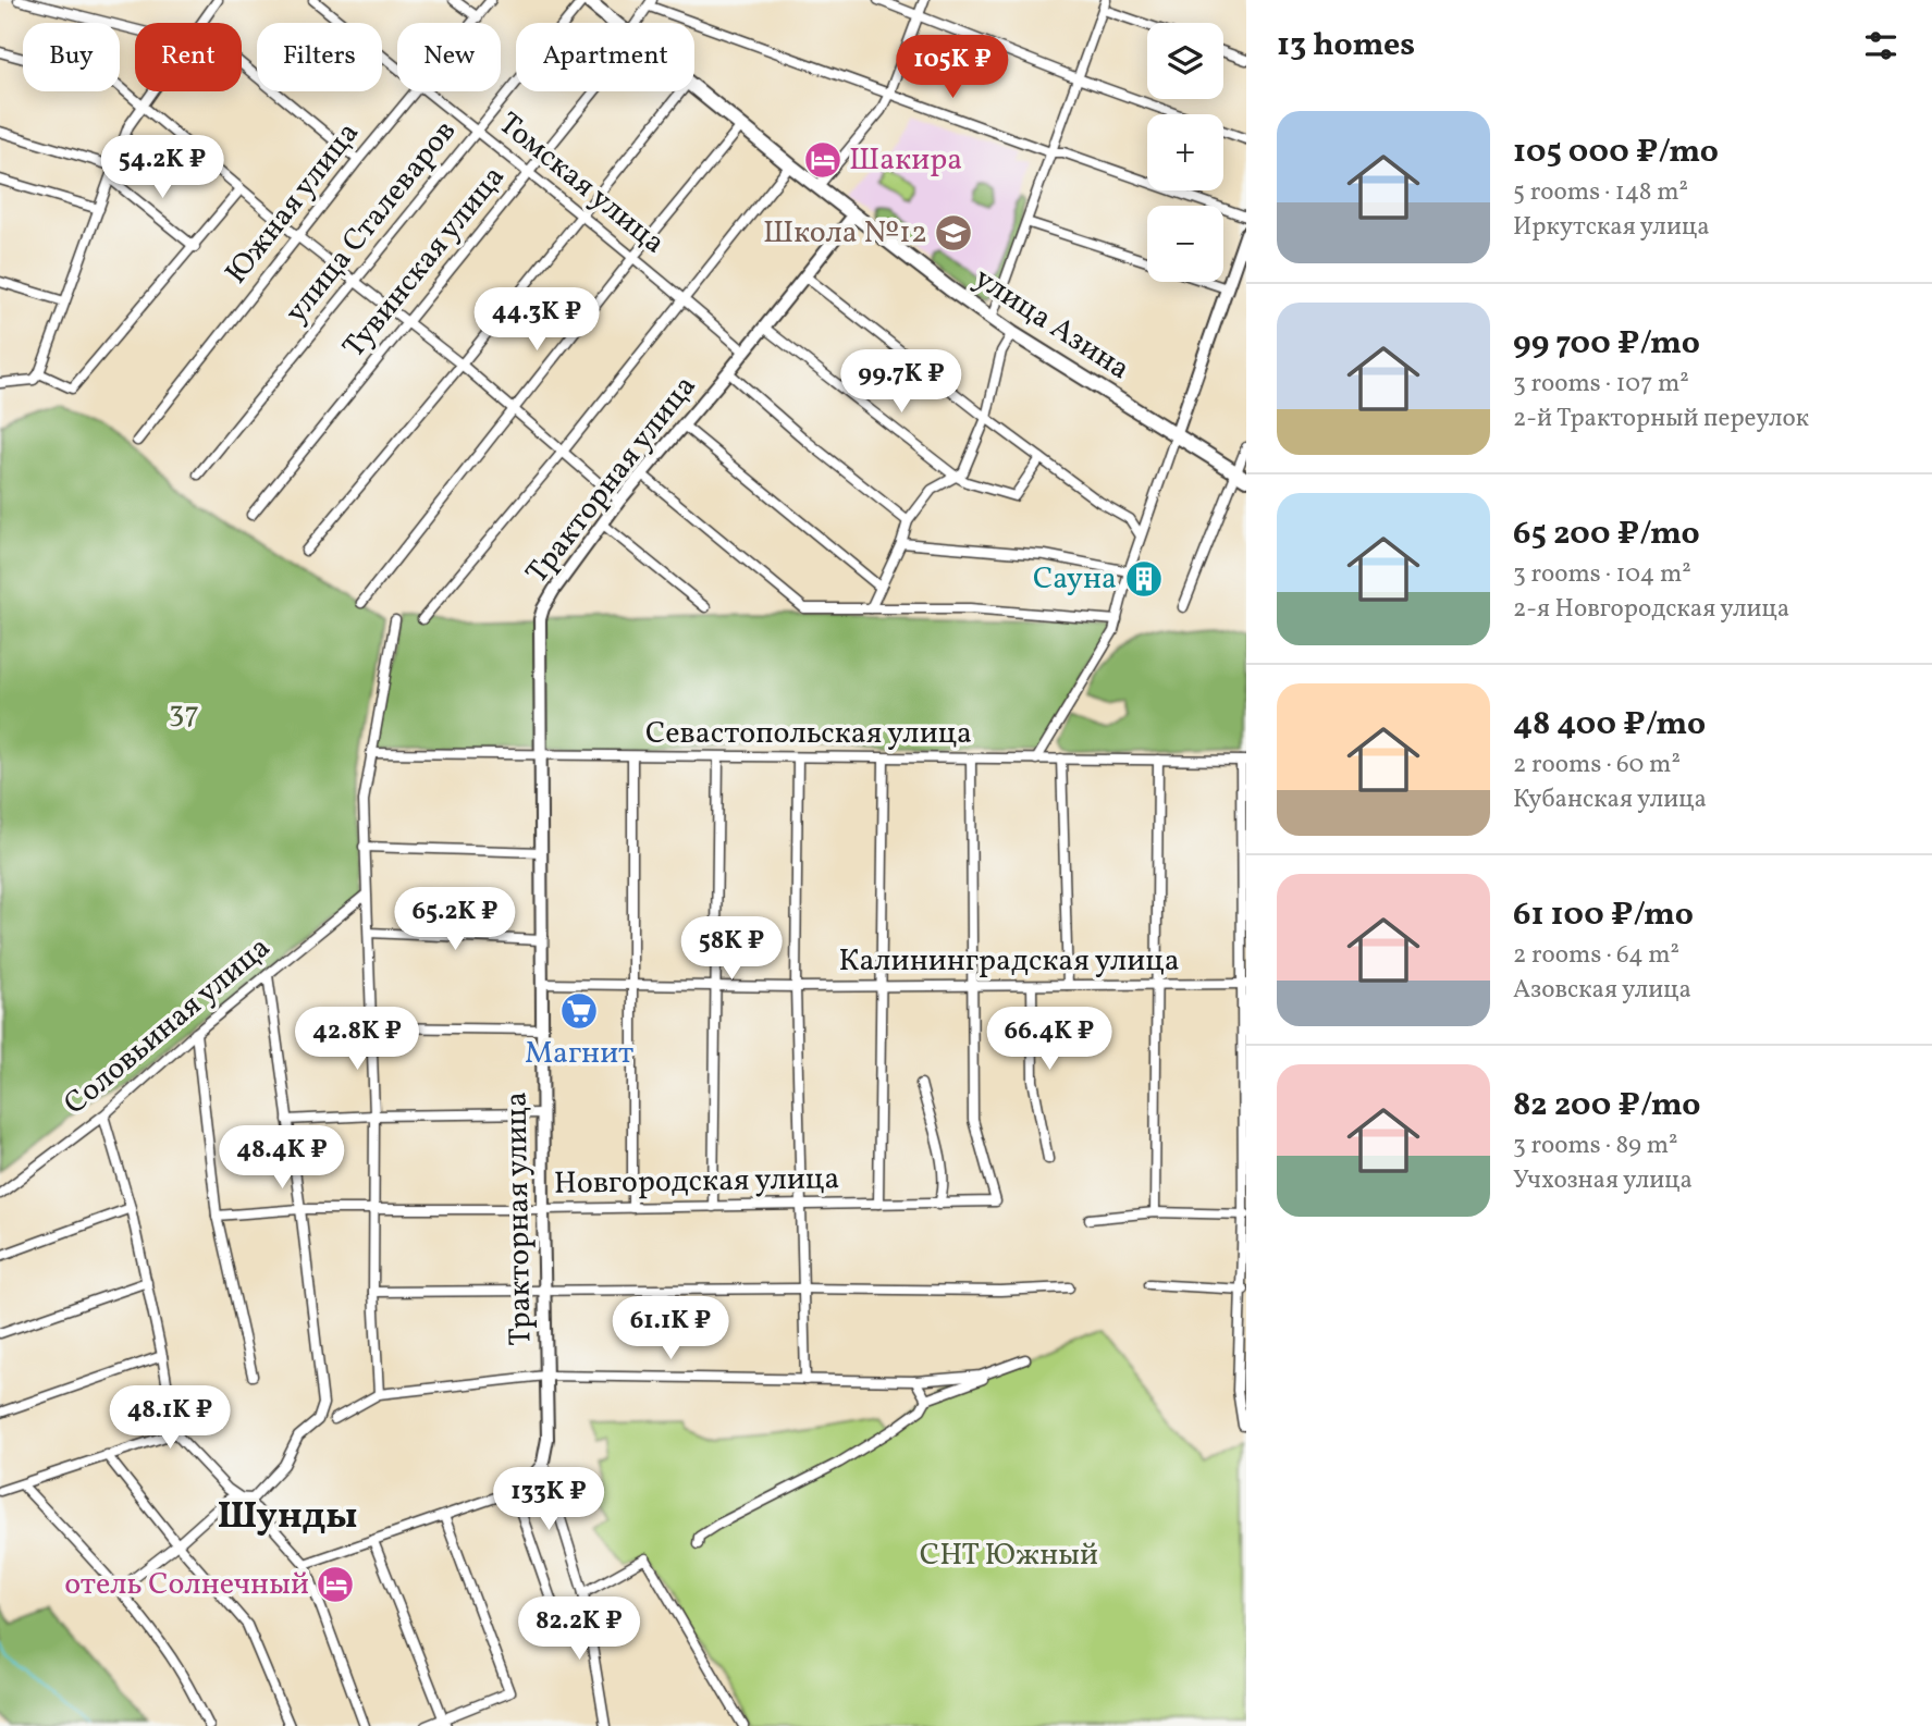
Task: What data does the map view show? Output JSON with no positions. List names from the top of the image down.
{
  "streets": {
    "main road": ["улица Азина"],
    "street": [
      "Томская улица",
      "Южная улица",
      "улица Сталеваров",
      "Тувинская улица",
      "Тракторная улица",
      "Севастопольская улица",
      "Калининградская улица",
      "Соловьиная улица",
      "Новгородская улица"
    ]
  },
  "crossings": [
    ["Томская улица", "улица Сталеваров"],
    ["Томская улица", "Тувинская улица"],
    ["Томская улица", "Тракторная улица"],
    ["улица Сталеваров", "улица Азина"],
    ["улица Азина", "Тракторная улица"],
    ["Тракторная улица", "Севастопольская улица"],
    ["Тракторная улица", "Калининградская улица"],
    ["Тракторная улица", "Новгородская улица"],
    ["Калининградская улица", "Новгородская улица"]
  ],
  "districts": ["Шунды"],
  "parks": ["37", "СНТ Южный"],
  "places": {
    "hotel": ["Шакира", "отель Солнечный"],
    "school or university": ["Школа №12"],
    "building": ["Сауна"],
    "supermarket": ["Магнит"]
  },
  "page": {
    "heading": "13 homes",
    "map_buttons": ["+", "−"],
    "chip": [
      "Buy",
      "Rent",
      "Filters",
      "New",
      "Apartment"
    ],
    "price": [
      "105K ₽",
      "54.2K ₽",
      "44.3K ₽",
      "99.7K ₽",
      "65.2K ₽",
      "58K ₽",
      "42.8K ₽",
      "66.4K ₽",
      "48.4K ₽",
      "61.1K ₽",
      "48.1K ₽",
      "133K ₽",
      "82.2K ₽"
    ],
    "list": [
      {
        "name": "105 000 ₽/mo",
        "note": "5 rooms · 148 m² · Иркутская улица"
      },
      {
        "name": "99 700 ₽/mo",
        "note": "3 rooms · 107 m² · 2-й Тракторный переулок"
      },
      {
        "name": "65 200 ₽/mo",
        "note": "3 rooms · 104 m² · 2-я Новгородская улица"
      },
      {
        "name": "48 400 ₽/mo",
        "note": "2 rooms · 60 m² · Кубанская улица"
      },
      {
        "name": "61 100 ₽/mo",
        "note": "2 rooms · 64 m² · Азовская улица"
      },
      {
        "name": "82 200 ₽/mo",
        "note": "3 rooms · 89 m² · Учхозная улица"
      }
    ]
  }
}
